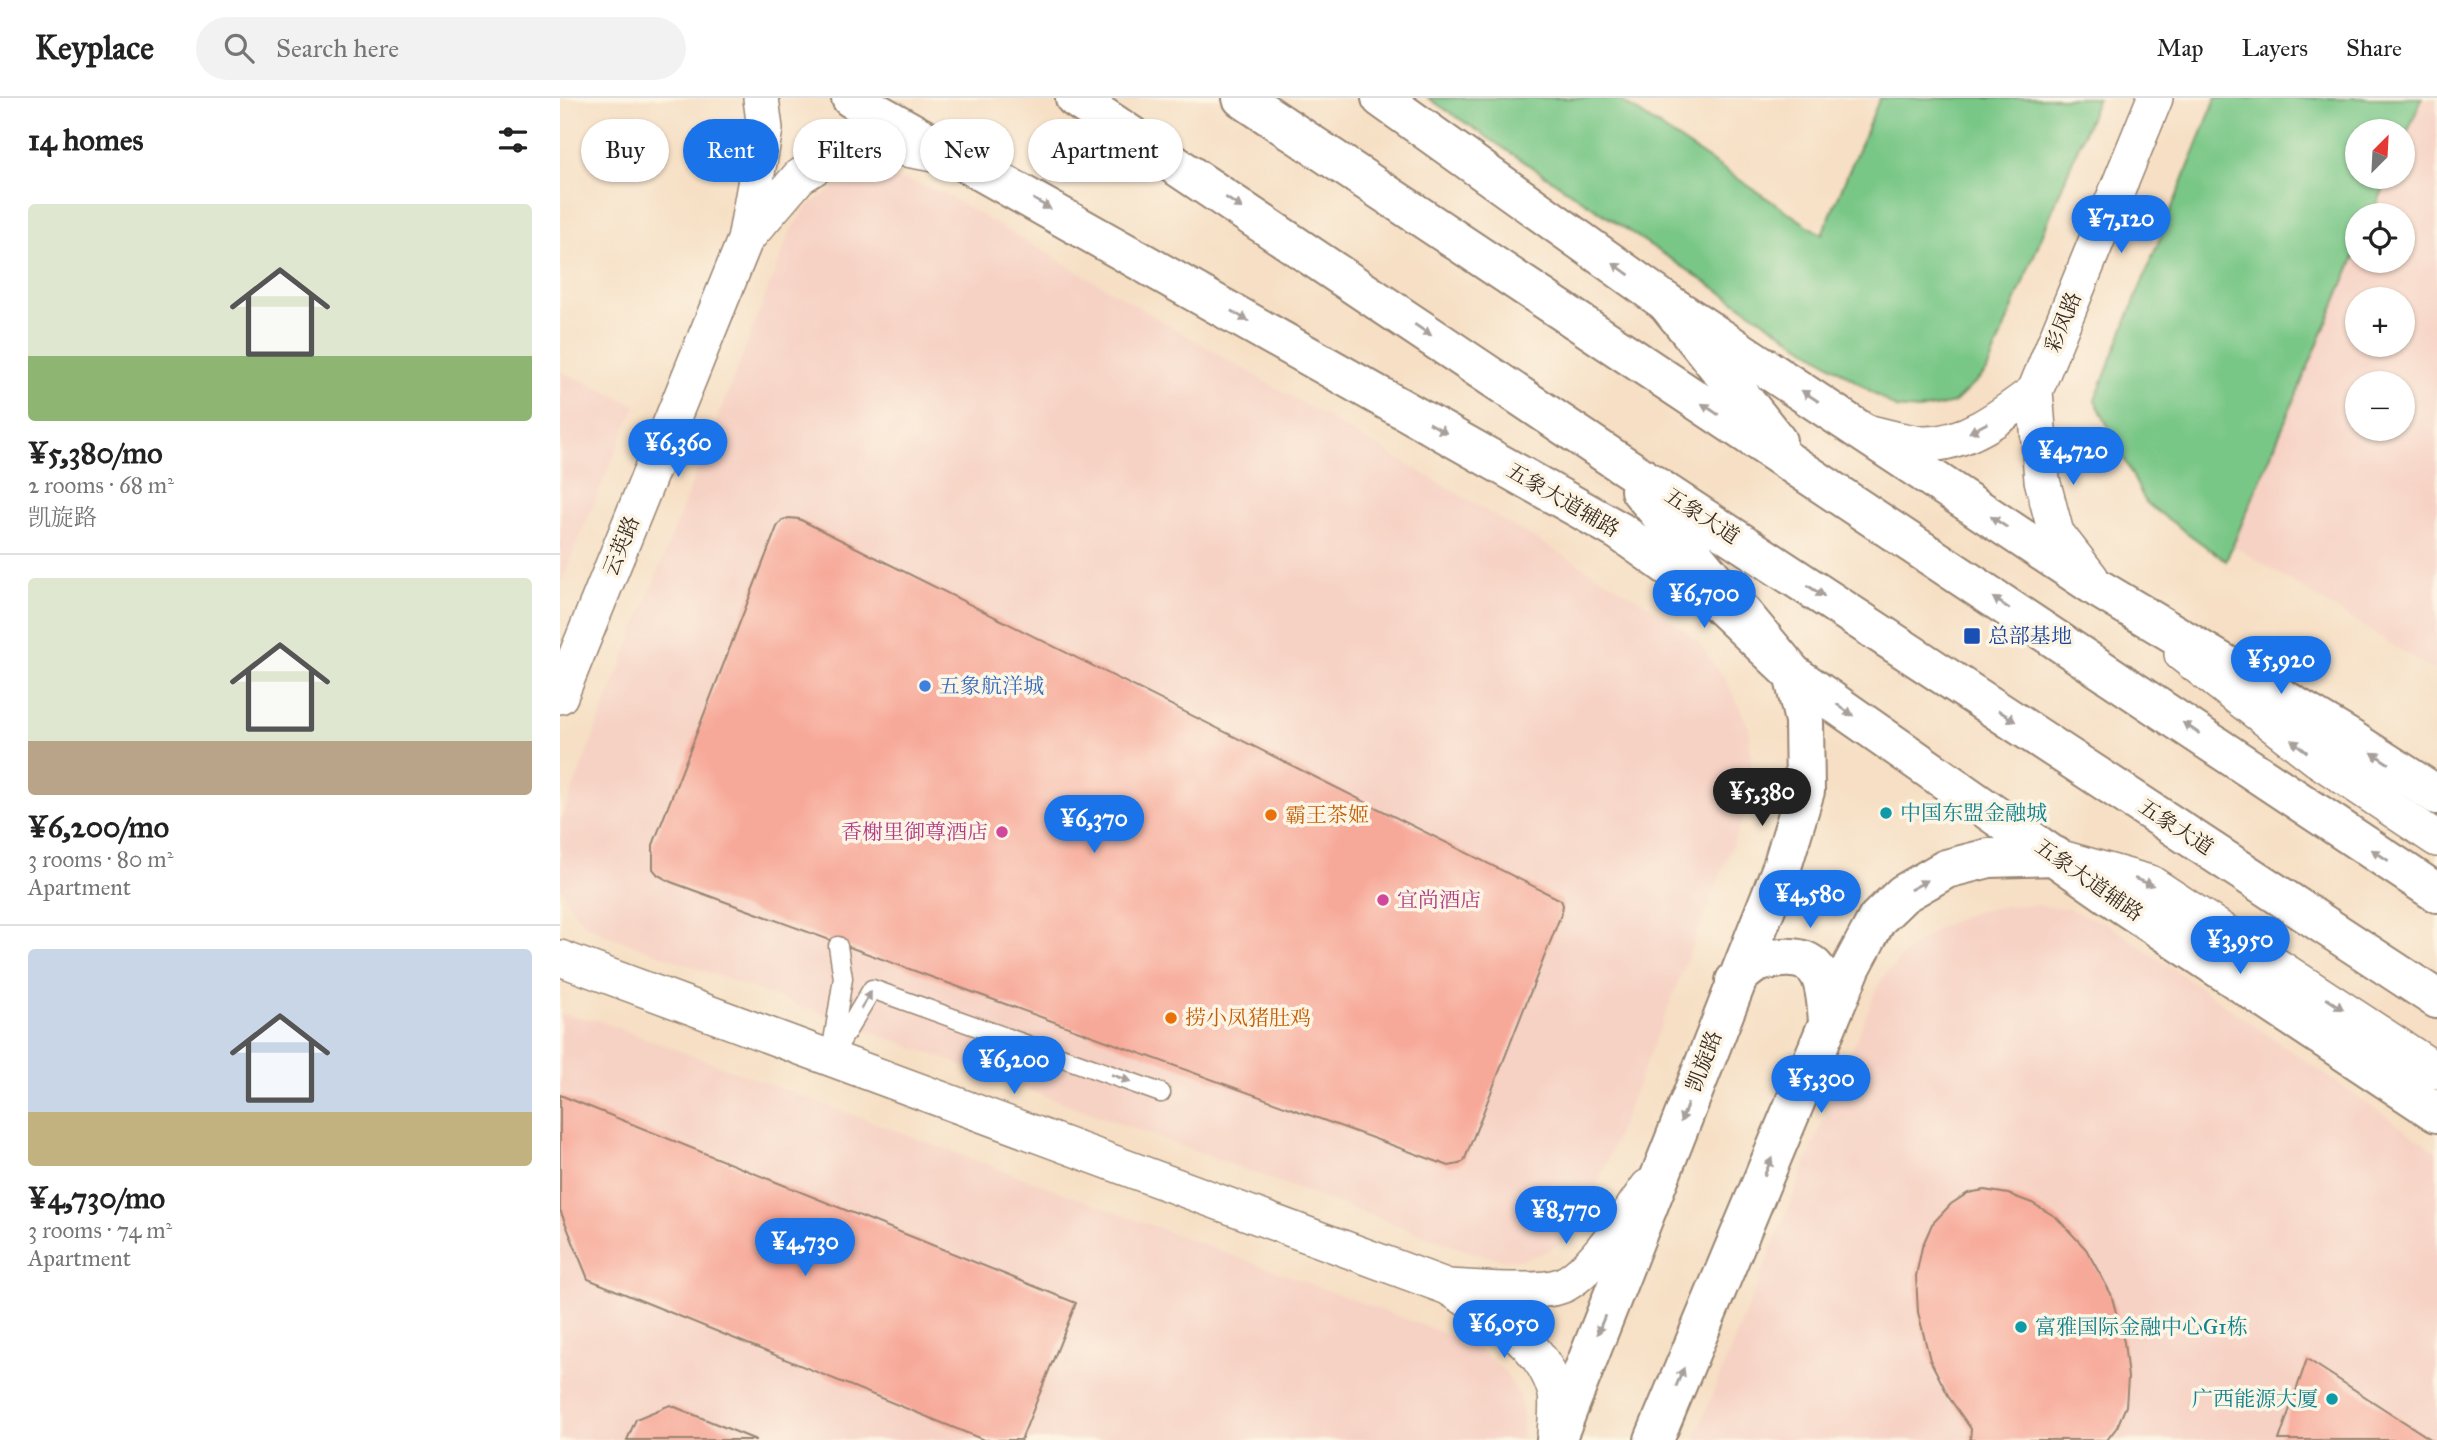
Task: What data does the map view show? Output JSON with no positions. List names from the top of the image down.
{
  "streets": {
    "street": [
      "彩凤路",
      "五象大道辅路",
      "五象大道",
      "云英路",
      "凯旋路"
    ]
  },
  "crossings": [
    ["五象大道辅路", "凯旋路"]
  ],
  "places": {
    "transit": ["总部基地"],
    "other": [
      "五象航洋城",
      "中国东盟金融城",
      "霸王茶姬",
      "香榭里御尊酒店",
      "宜尚酒店",
      "捞小凤猪肚鸡",
      "富雅国际金融中心G1栋",
      "广西能源大厦"
    ]
  },
  "north": "top right",
  "page": {
    "header": "Keyplace",
    "search": "Search here",
    "nav": ["Map", "Layers", "Share"],
    "heading": "14 homes",
    "map_buttons": ["+", "−"],
    "chip": [
      "Buy",
      "Rent",
      "Filters",
      "New",
      "Apartment"
    ],
    "list": [
      {
        "name": "¥5,380/mo",
        "note": "2 rooms · 68 m² · 凯旋路"
      },
      {
        "name": "¥6,200/mo",
        "note": "3 rooms · 80 m² · Apartment"
      },
      {
        "name": "¥4,730/mo",
        "note": "3 rooms · 74 m² · Apartment"
      }
    ],
    "price": [
      "¥7,120",
      "¥6,360",
      "¥4,720",
      "¥6,700",
      "¥5,920",
      "¥5,380",
      "¥6,370",
      "¥4,580",
      "¥3,950",
      "¥6,200",
      "¥5,300",
      "¥8,770",
      "¥4,730",
      "¥6,050"
    ]
  }
}
